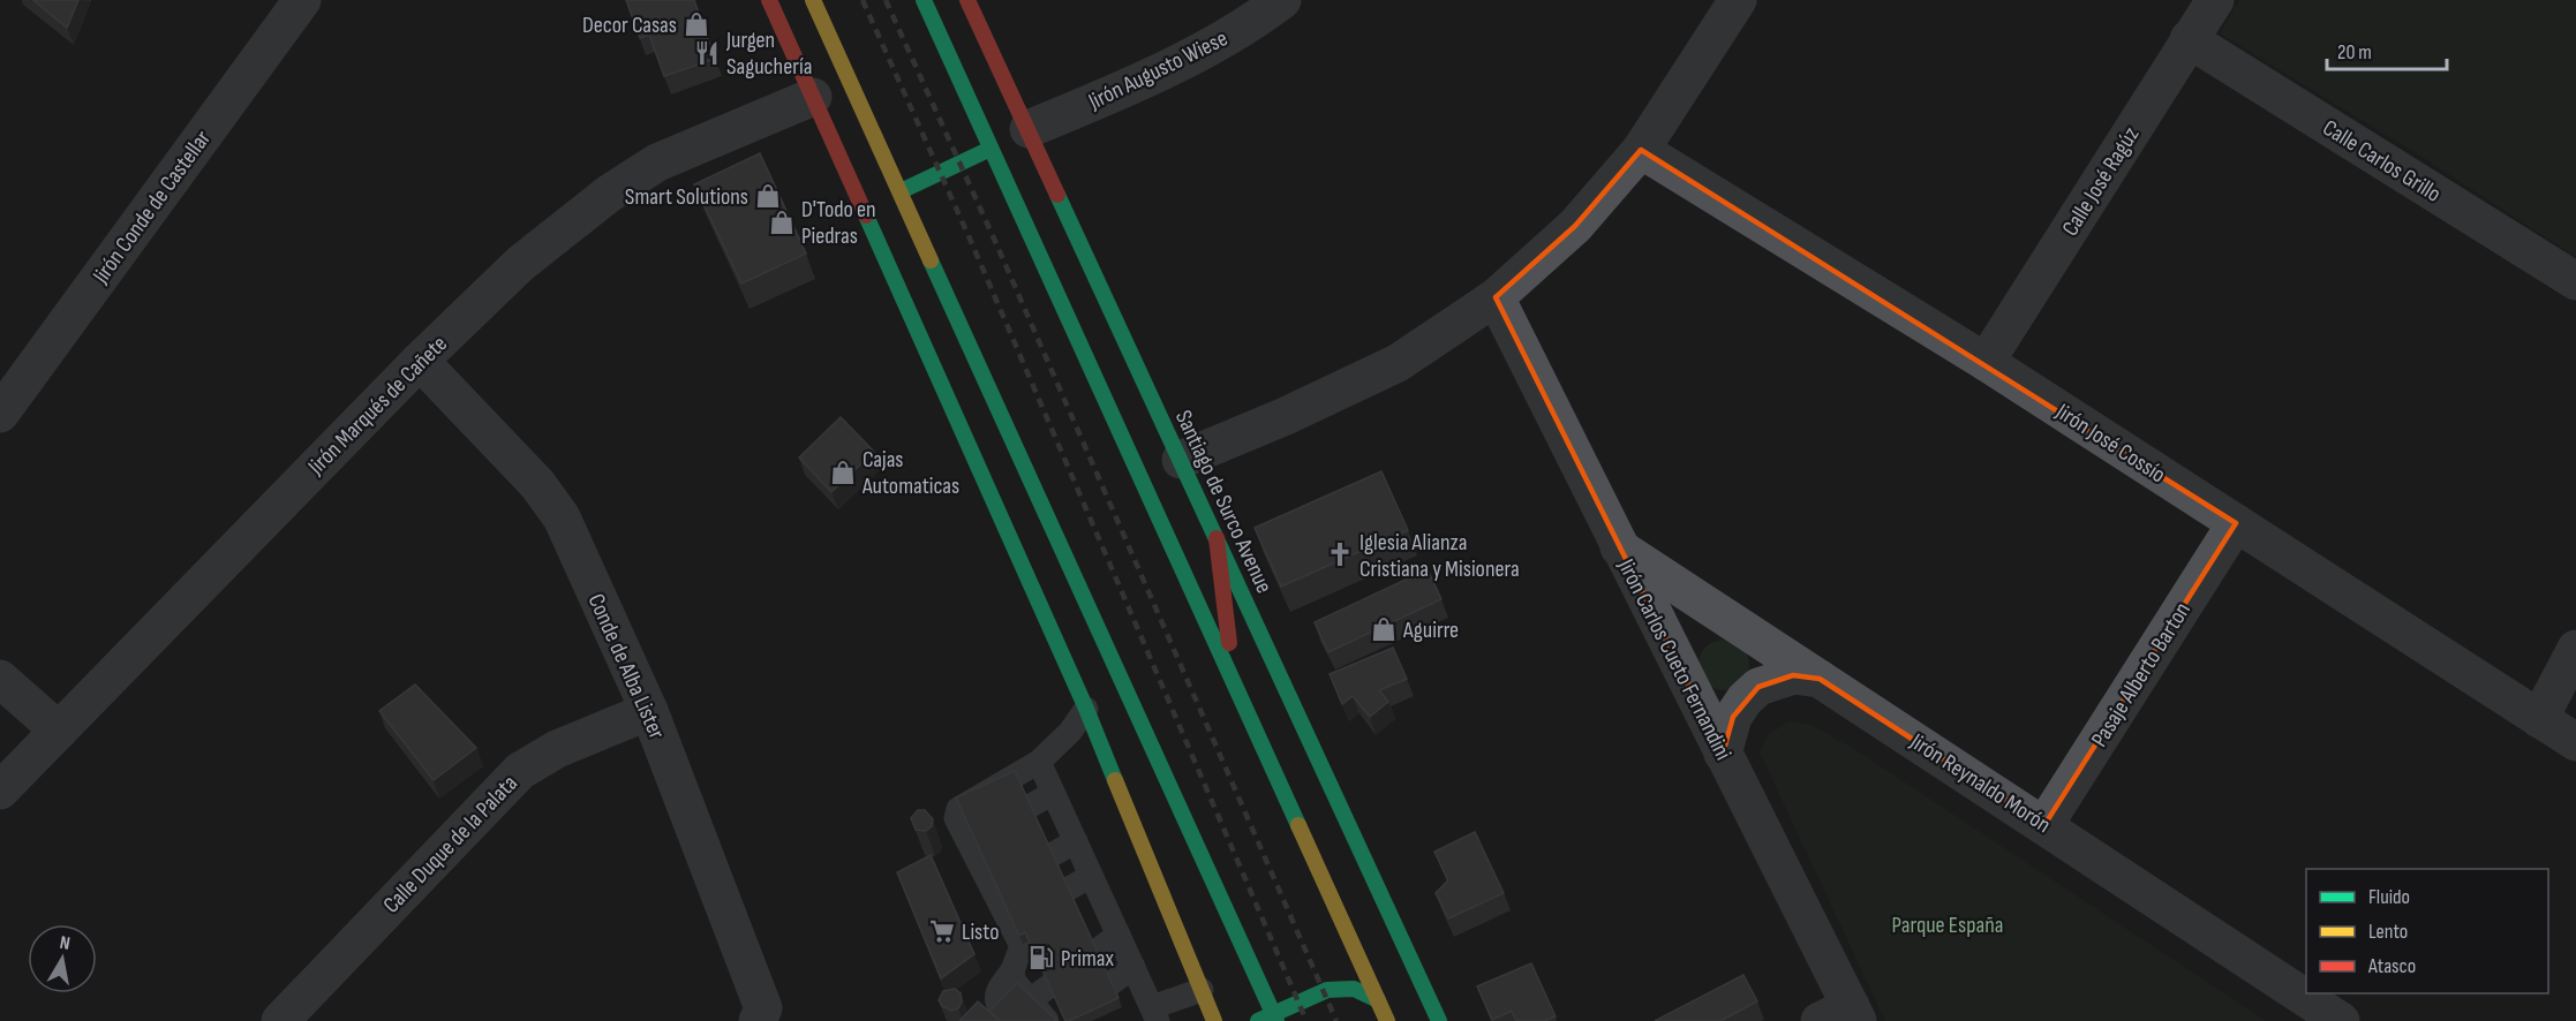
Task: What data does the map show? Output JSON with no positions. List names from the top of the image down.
{
  "streets": {
    "main road": ["Santiago de Surco Avenue"],
    "street": [
      "Jirón Augusto Wiese",
      "Calle Carlos Grillo",
      "Calle José Ragúz",
      "Jirón Conde de Castellar",
      "Jirón Marqués de Cañete",
      "Jirón José Cossío",
      "Jirón Carlos Cueto Fernandini",
      "Conde de Alba Lister",
      "Pasaje Alberto Barton",
      "Jirón Reynaldo Morón",
      "Calle Duque de la Palata"
    ]
  },
  "crossings": [
    ["Jirón Augusto Wiese", "Santiago de Surco Avenue"],
    ["Calle Carlos Grillo", "Calle José Ragúz"],
    ["Calle José Ragúz", "Jirón José Cossío"],
    ["Jirón Marqués de Cañete", "Conde de Alba Lister"],
    ["Jirón José Cossío", "Pasaje Alberto Barton"],
    ["Jirón Carlos Cueto Fernandini", "Jirón Reynaldo Morón"],
    ["Conde de Alba Lister", "Calle Duque de la Palata"],
    ["Pasaje Alberto Barton", "Jirón Reynaldo Morón"]
  ],
  "parks": ["Parque España"],
  "places": {
    "shop": [
      "Decor Casas",
      "Smart Solutions",
      "D'Todo en Piedras",
      "Cajas Automaticas",
      "Aguirre"
    ],
    "restaurant": ["Jurgen Saguchería"],
    "church": ["Iglesia Alianza Cristiana y Misionera"],
    "supermarket": ["Listo"],
    "fuel station": ["Primax"]
  },
  "legend": ["Fluido", "Lento", "Atasco"],
  "scale_bar": "20 m",
  "north": "top"
}
